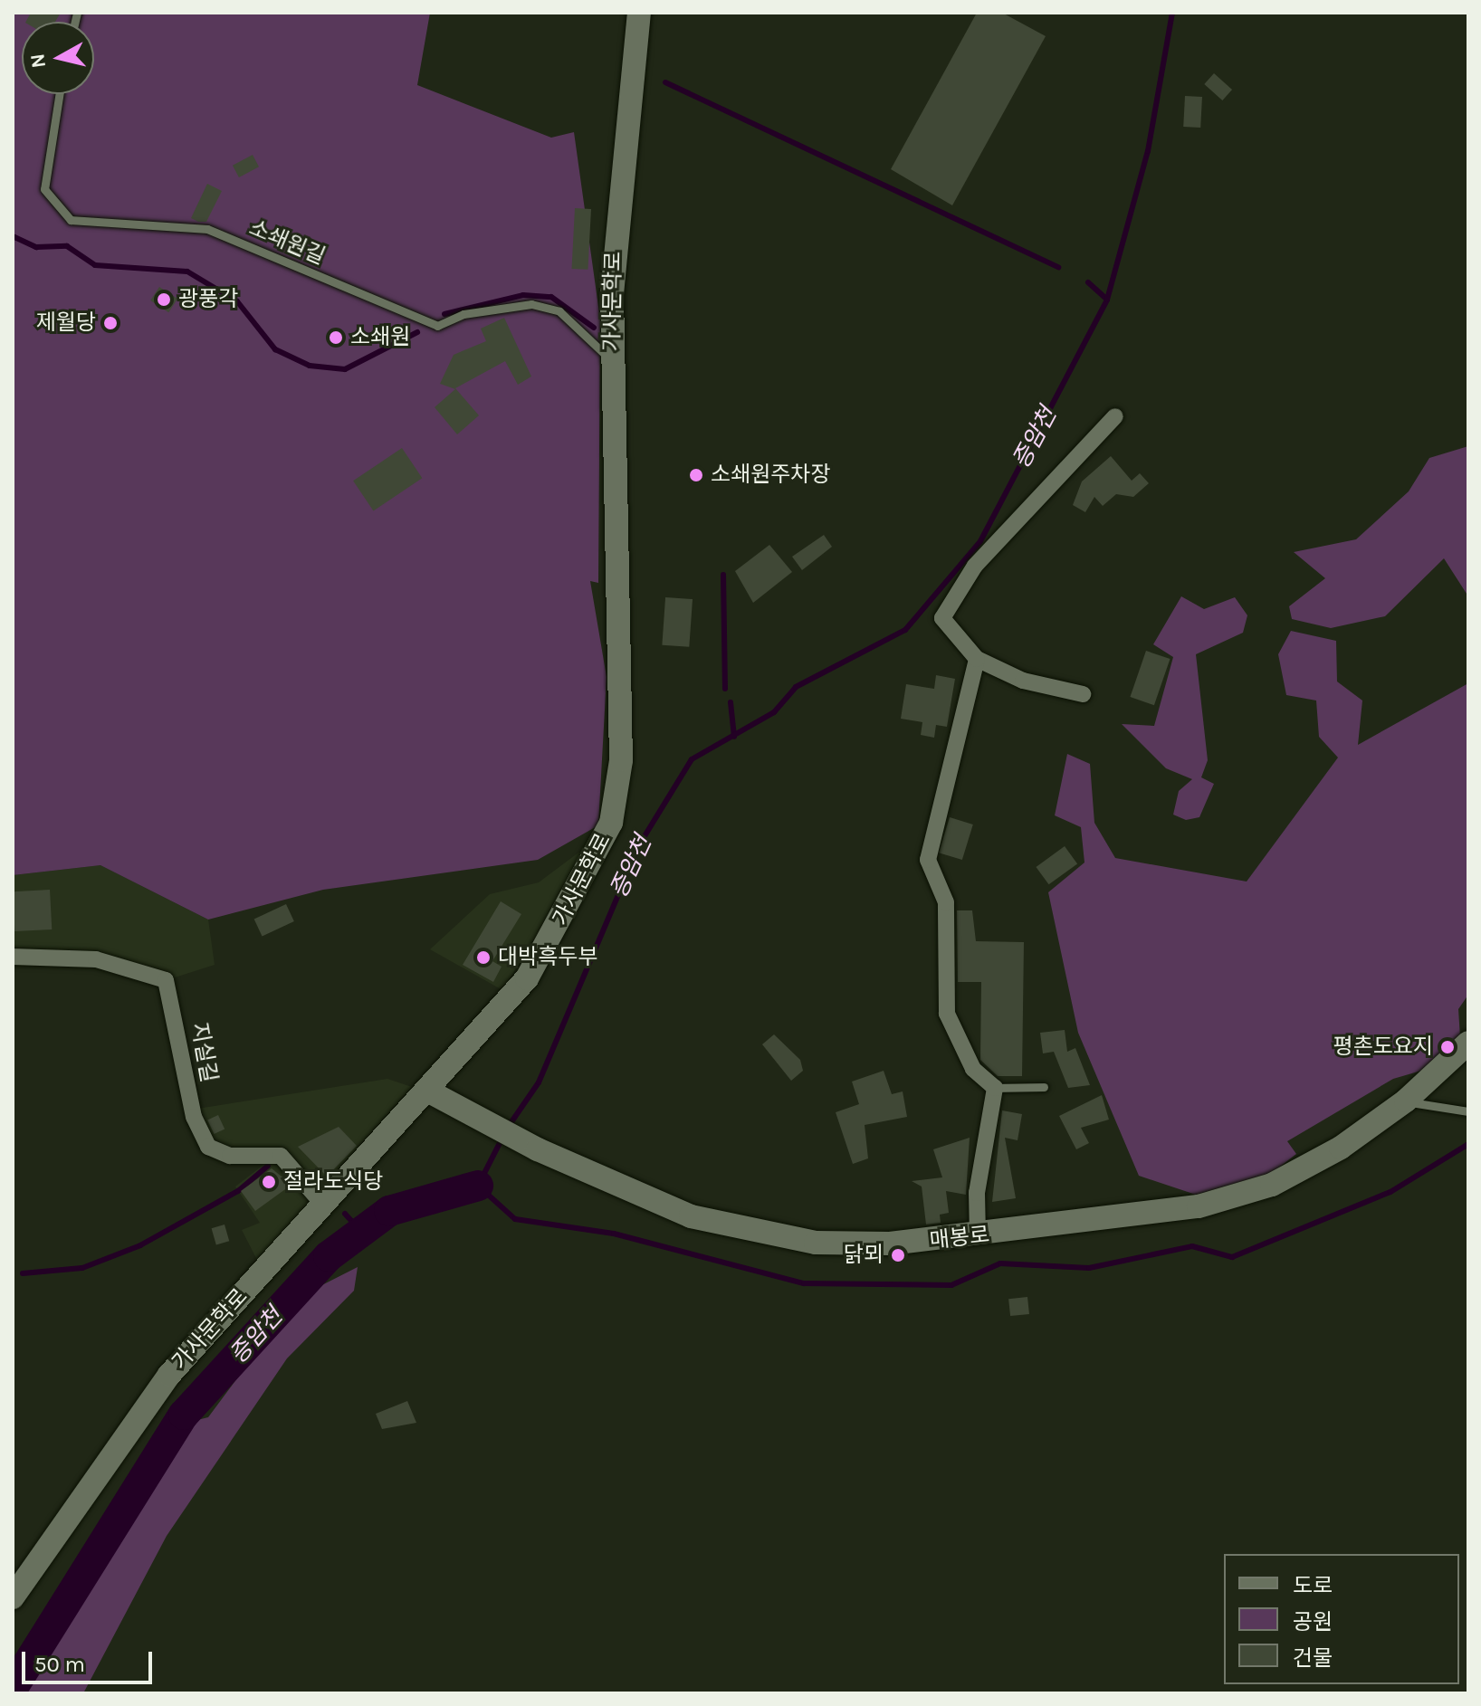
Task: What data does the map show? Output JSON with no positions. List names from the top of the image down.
{
  "streets": {
    "main road": ["가사문학로", "매봉로"],
    "street": ["지실길"],
    "lane": ["소쇄원길"]
  },
  "crossings": [
    ["소쇄원길", "가사문학로"],
    ["가사문학로", "지실길"],
    ["가사문학로", "매봉로"]
  ],
  "water": ["증암천"],
  "places": [
    "광풍각",
    "제월당",
    "소쇄원",
    "소쇄원주차장",
    "대박흑두부",
    "평촌도요지",
    "절라도식당",
    "닭뫼"
  ],
  "legend": ["도로", "공원", "건물"],
  "scale_bar": "50 m",
  "north": "left"
}
